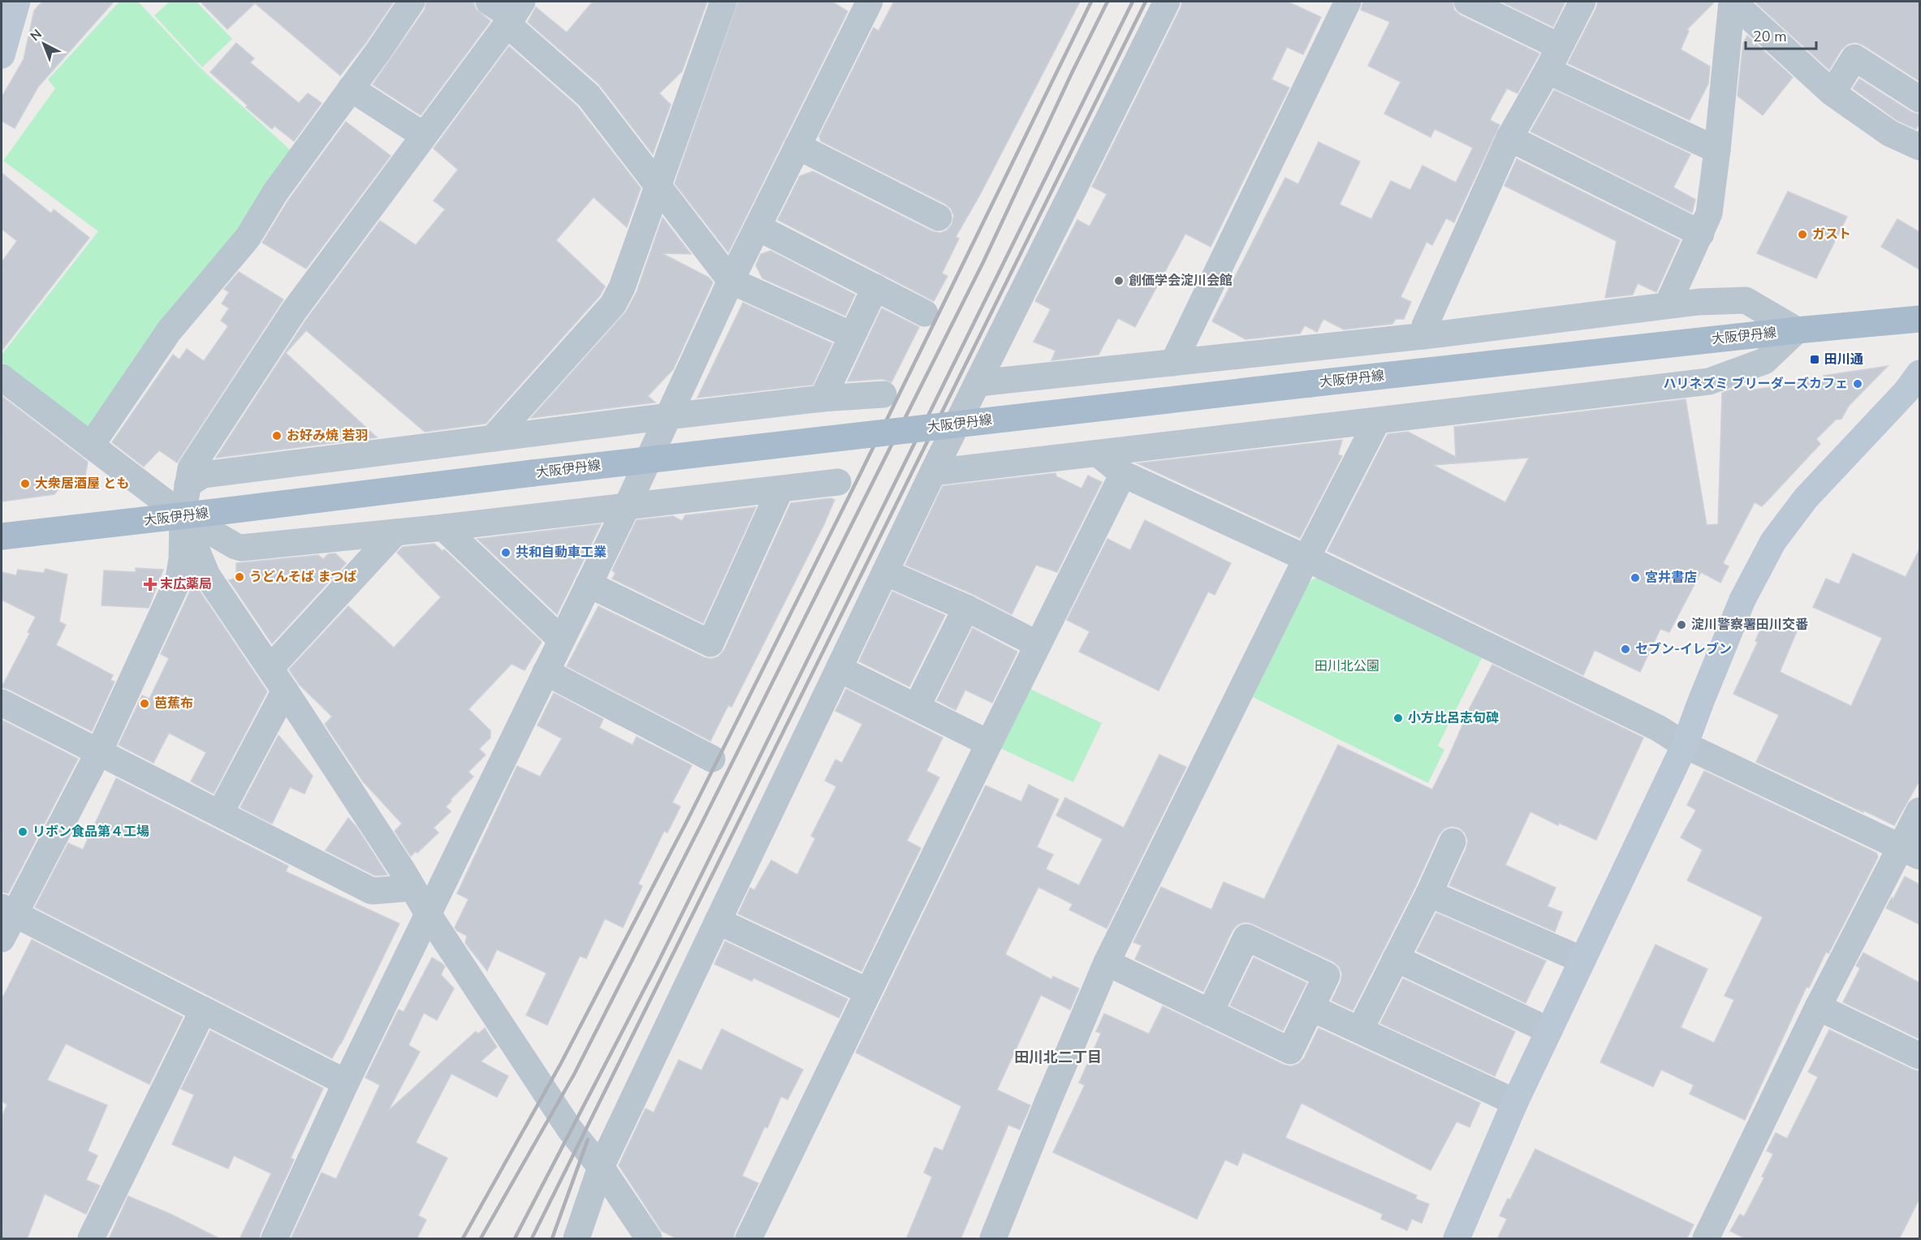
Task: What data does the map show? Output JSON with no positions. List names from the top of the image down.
{
  "streets": {
    "main road": ["大阪伊丹線"]
  },
  "districts": ["田川北二丁目"],
  "parks": ["田川北公園"],
  "places": {
    "other": [
      "ガスト",
      "創価学会淀川会館",
      "ハリネズミ ブリーダーズカフェ",
      "お好み焼 若羽",
      "大衆居酒屋 とも",
      "共和自動車工業",
      "うどんそば まつば",
      "宮井書店",
      "淀川警察署田川交番",
      "セブン-イレブン",
      "芭蕉布",
      "小方比呂志句碑",
      "リボン食品第４工場"
    ],
    "transit": ["田川通"],
    "health": ["末広薬局"]
  },
  "scale_bar": "20 m",
  "north": "top left"
}
